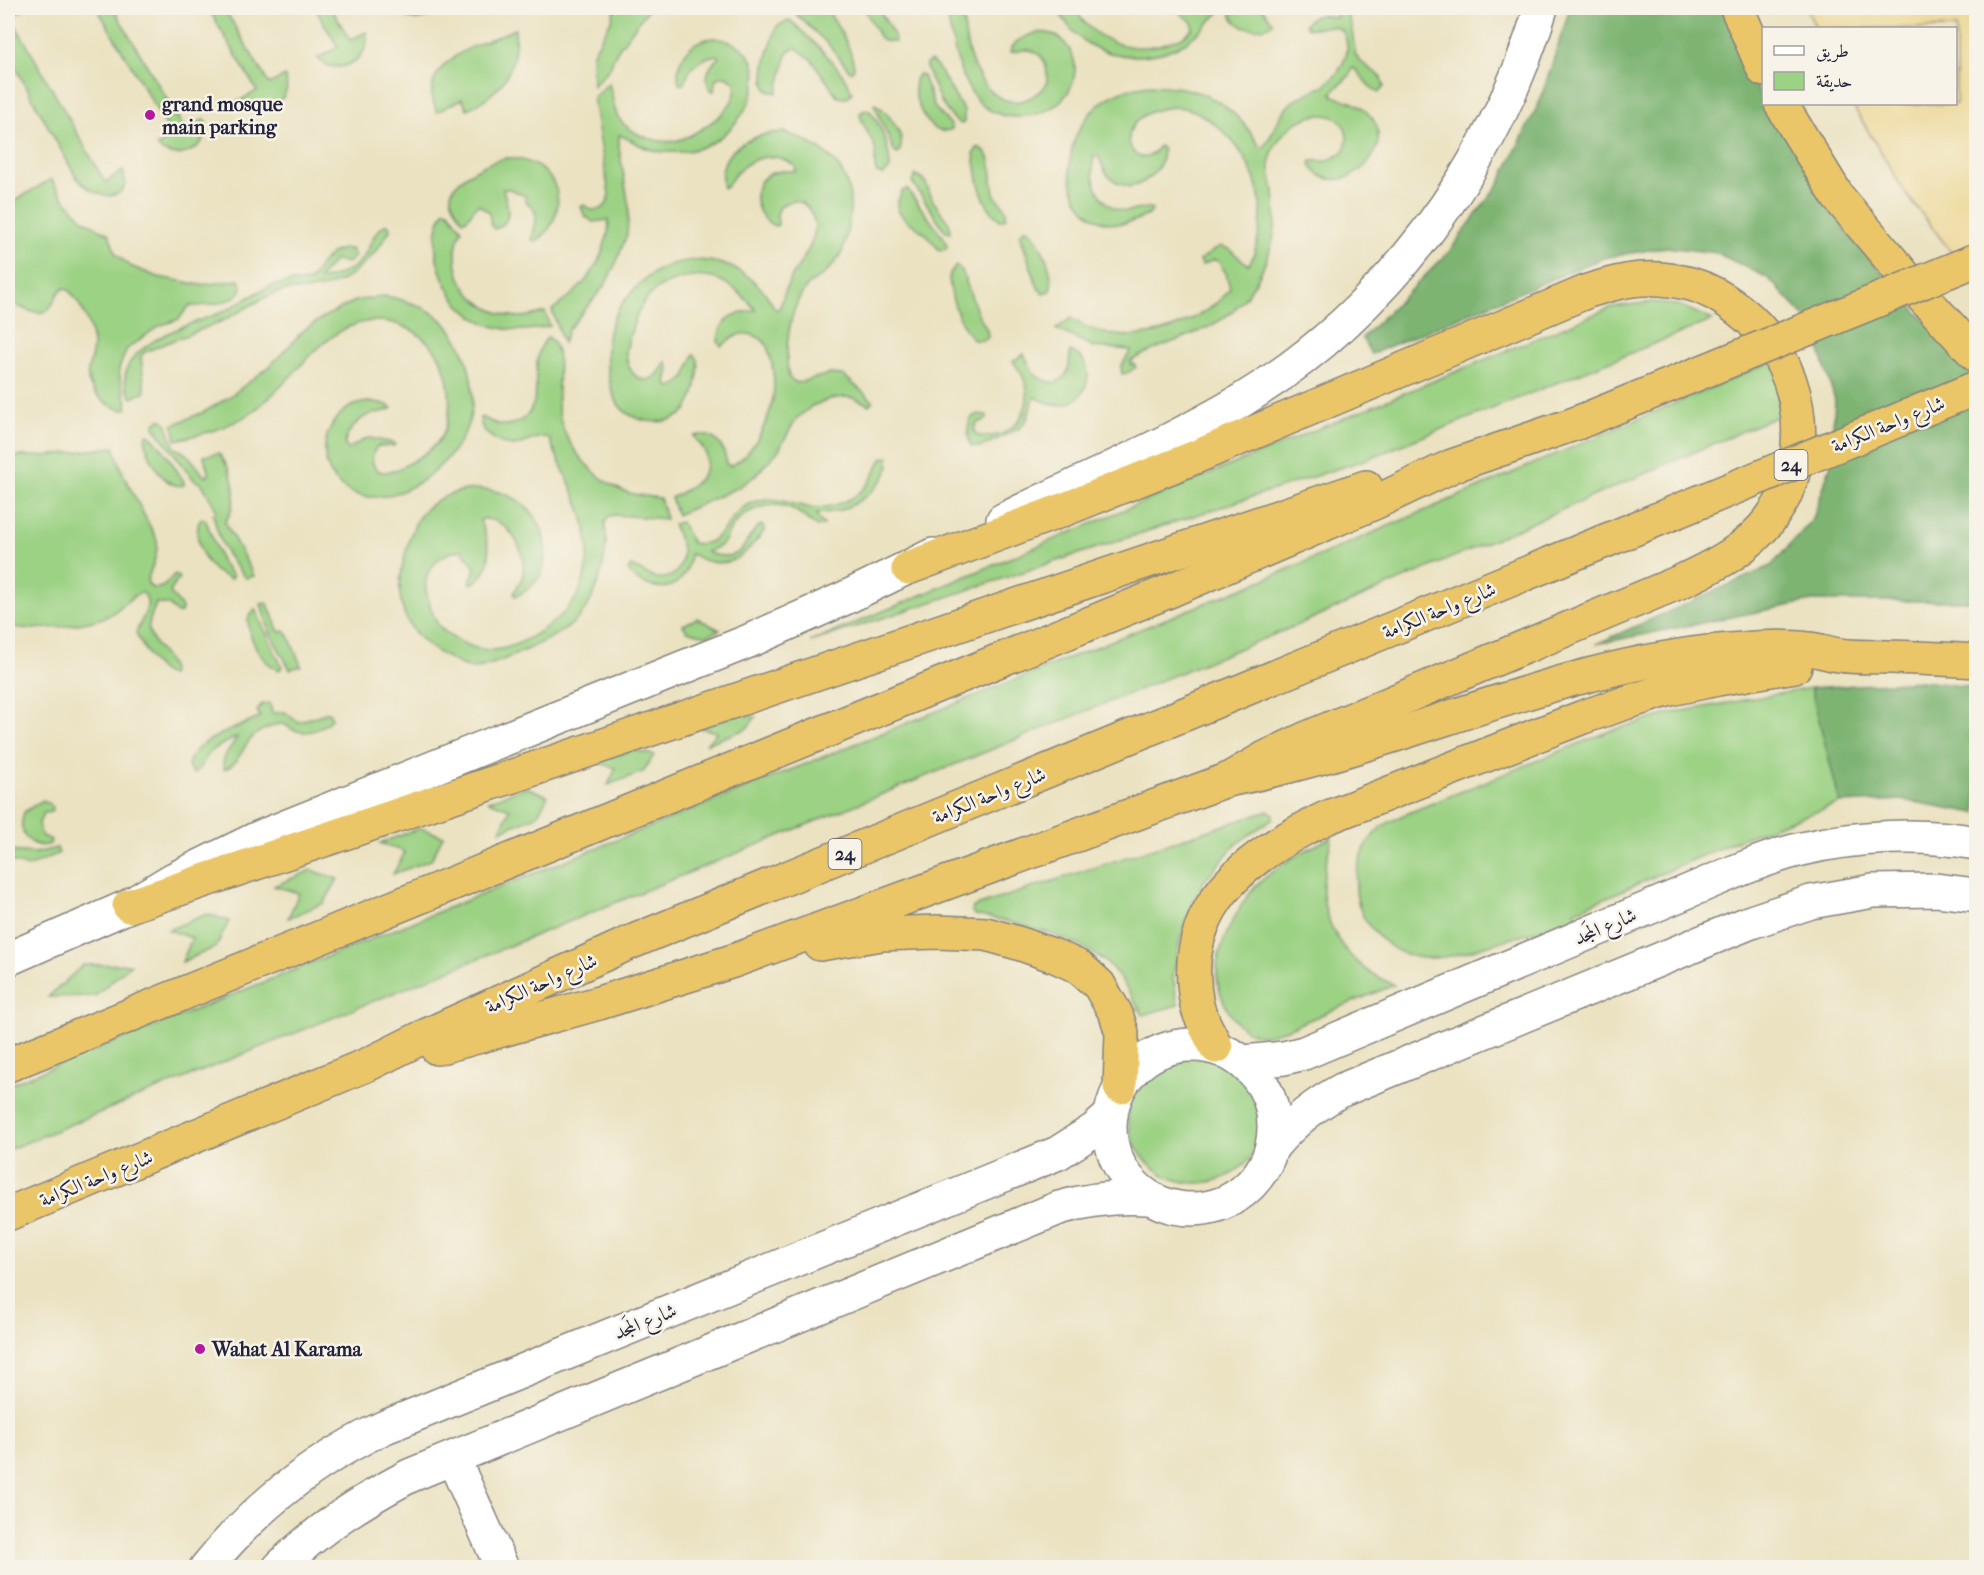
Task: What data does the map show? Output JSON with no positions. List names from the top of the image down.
{
  "streets": {
    "highway": ["شارع واحة الكرامة", "24"],
    "street": ["شارع المَجد"]
  },
  "places": ["grand mosque main parking", "Wahat Al Karama"],
  "legend": ["طريق", "حديقة"]
}
